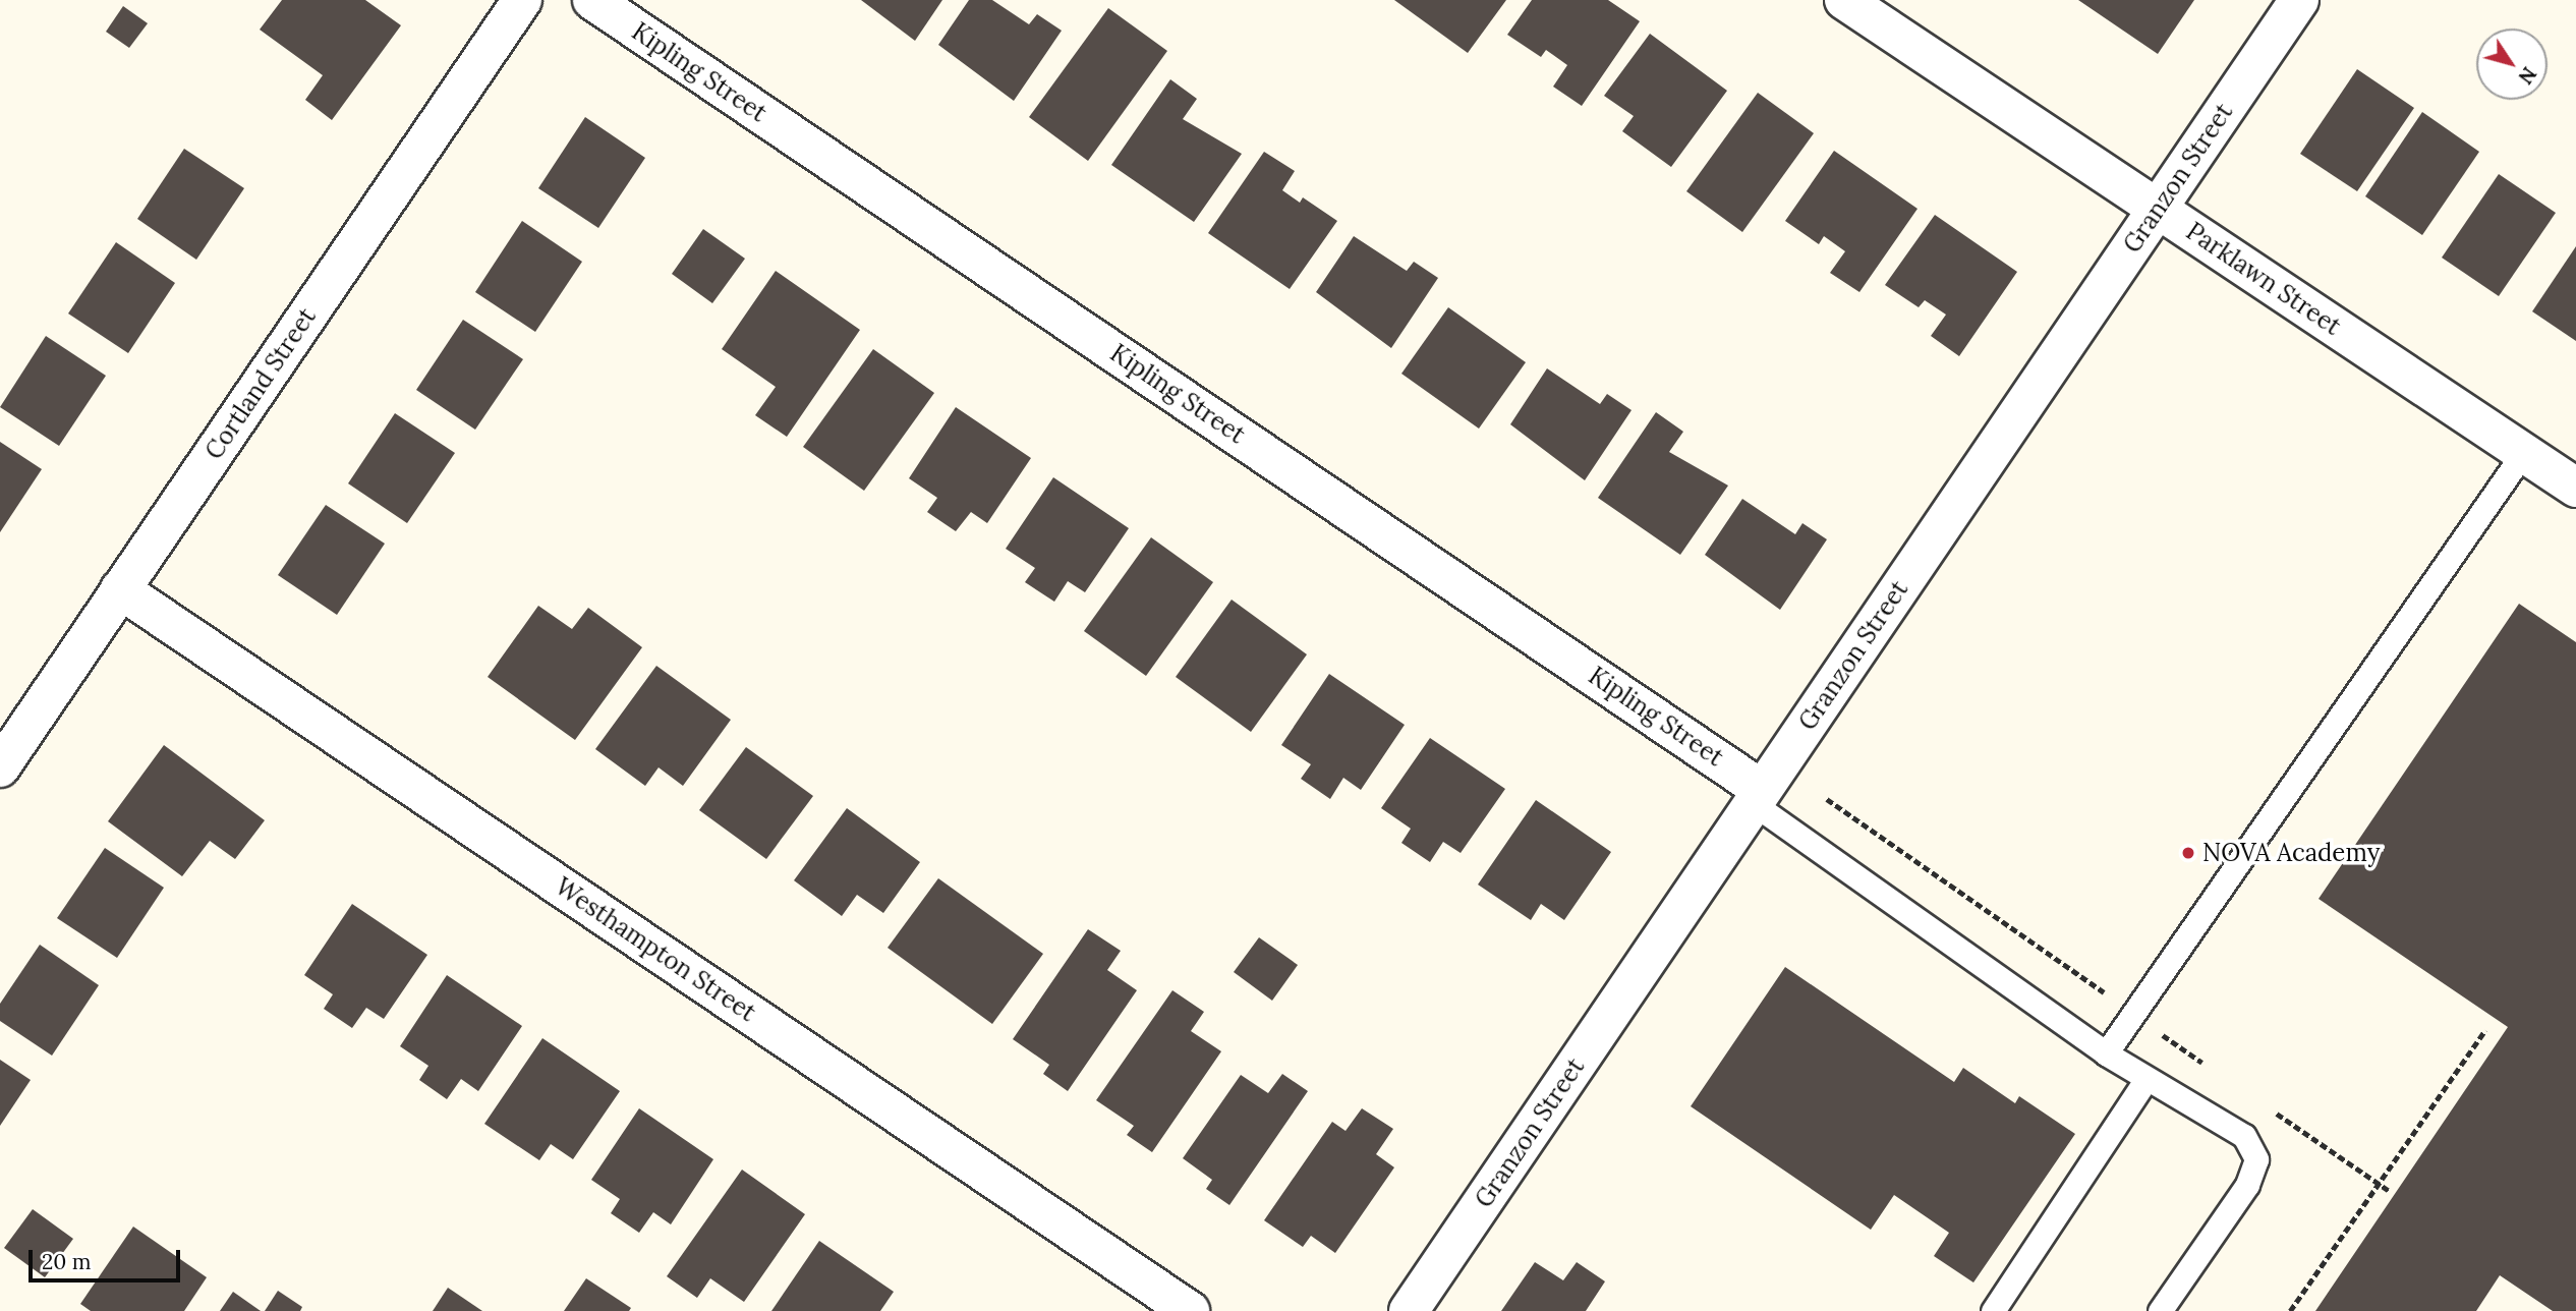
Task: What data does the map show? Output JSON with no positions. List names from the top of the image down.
{
  "streets": {
    "street": [
      "Kipling Street",
      "Granzon Street",
      "Parklawn Street",
      "Cortland Street",
      "Westhampton Street"
    ]
  },
  "crossings": [
    ["Kipling Street", "Granzon Street"],
    ["Granzon Street", "Parklawn Street"],
    ["Cortland Street", "Westhampton Street"]
  ],
  "places": ["NOVA Academy"],
  "scale_bar": "20 m",
  "north": "bottom right"
}
